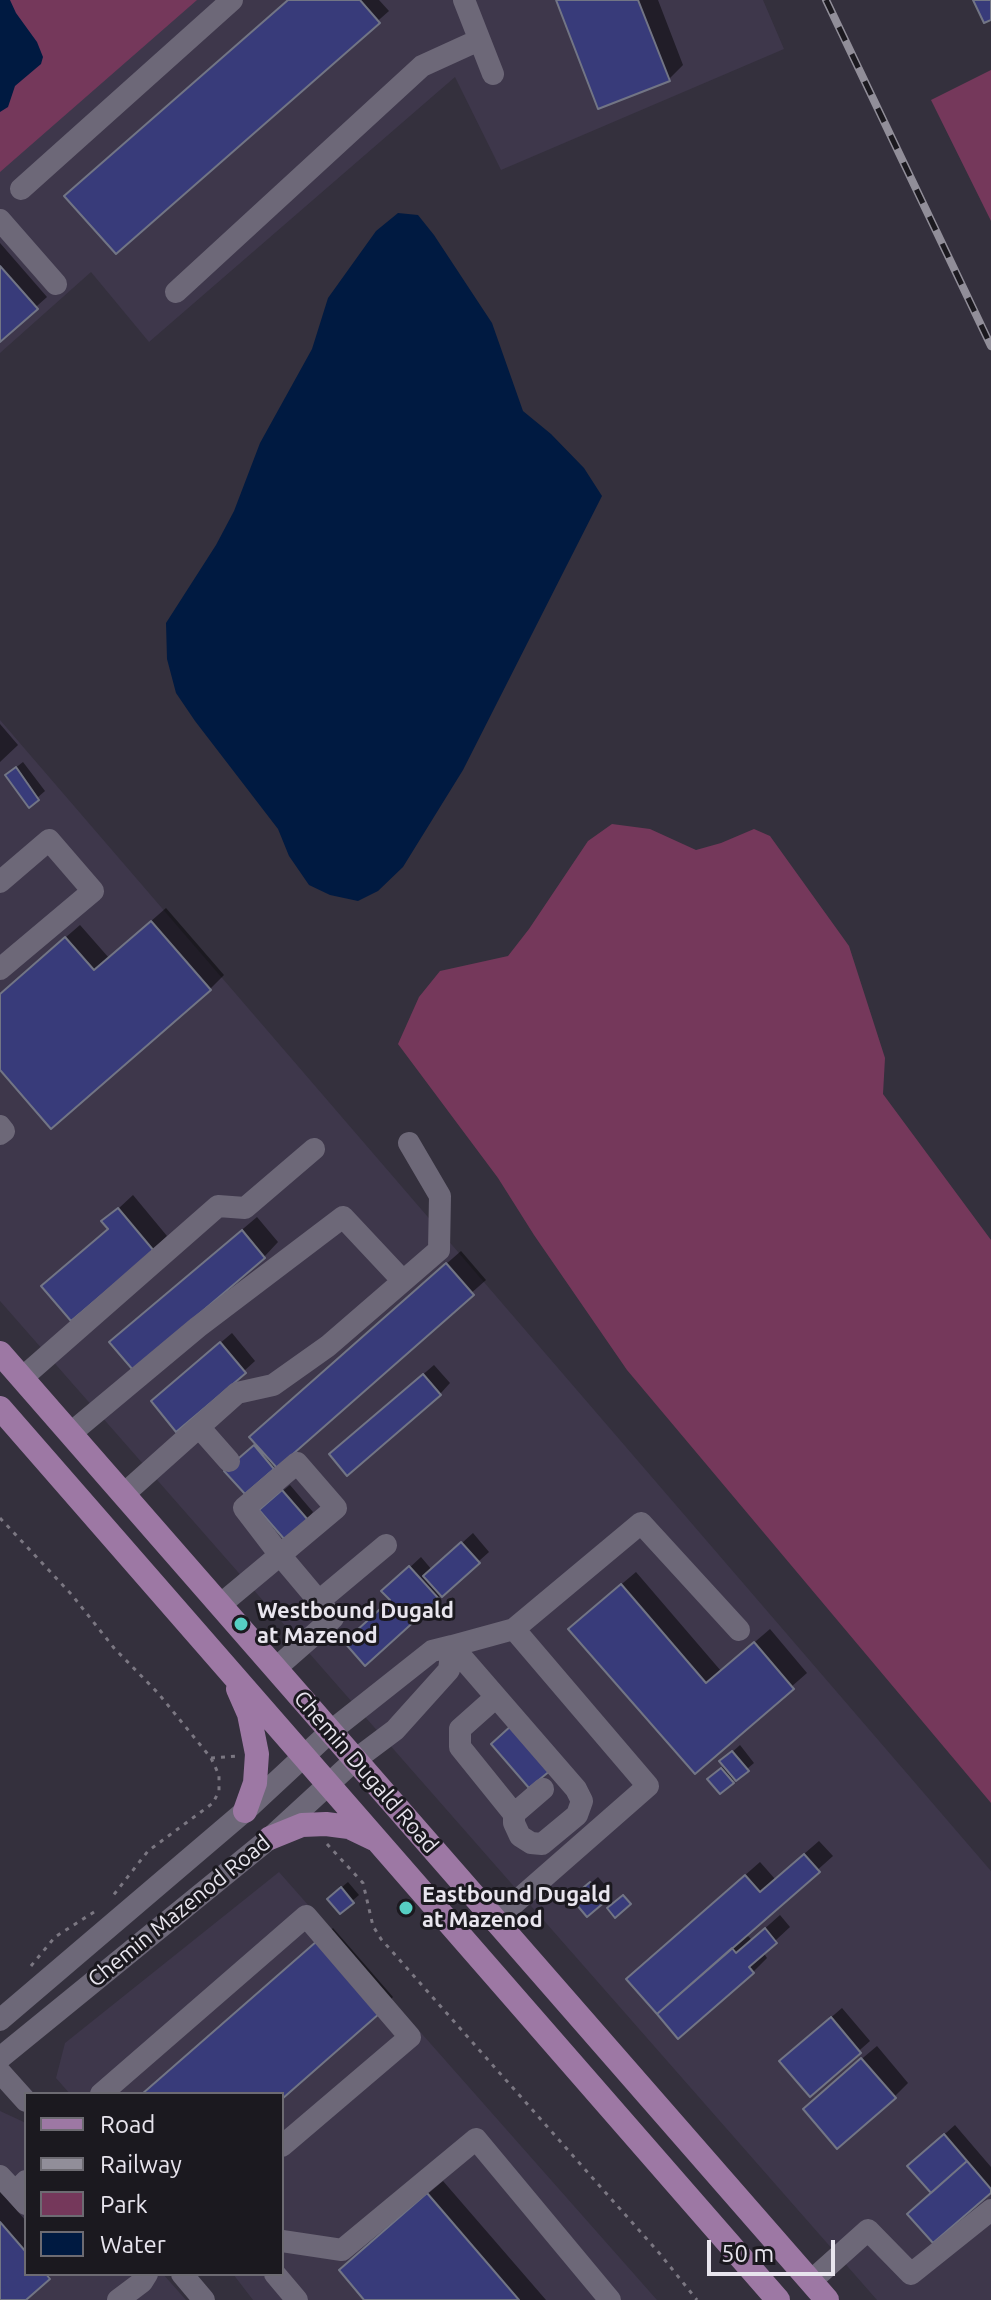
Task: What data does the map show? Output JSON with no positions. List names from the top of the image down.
{
  "streets": {
    "main road": ["Chemin Dugald Road"],
    "street": ["Chemin Mazenod Road"]
  },
  "crossings": [
    ["Chemin Dugald Road", "Chemin Mazenod Road"]
  ],
  "places": ["Westbound Dugald at Mazenod", "Eastbound Dugald at Mazenod"],
  "legend": [
    "Road",
    "Railway",
    "Park",
    "Water"
  ],
  "scale_bar": "50 m"
}
